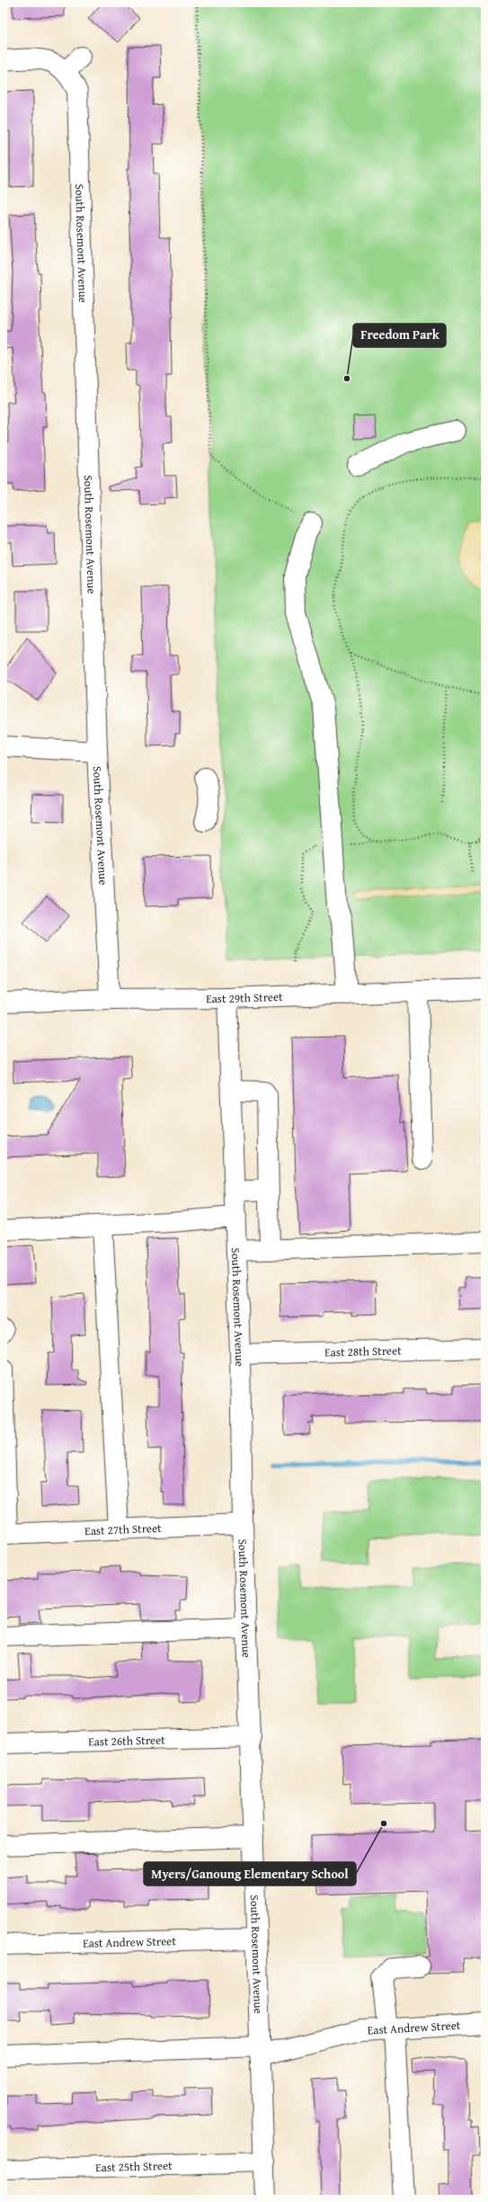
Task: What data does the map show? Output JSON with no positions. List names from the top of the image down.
{
  "streets": {
    "street": [
      "South Rosemont Avenue",
      "East 29th Street",
      "East 28th Street",
      "East 27th Street",
      "East 26th Street",
      "East Andrew Street",
      "East 25th Street"
    ]
  },
  "crossings": [
    ["South Rosemont Avenue", "East 29th Street"],
    ["South Rosemont Avenue", "East 28th Street"],
    ["South Rosemont Avenue", "East 27th Street"],
    ["South Rosemont Avenue", "East 26th Street"],
    ["South Rosemont Avenue", "East Andrew Street"],
    ["South Rosemont Avenue", "East 25th Street"]
  ],
  "places": ["Freedom Park", "Myers/Ganoung Elementary School"]
}
